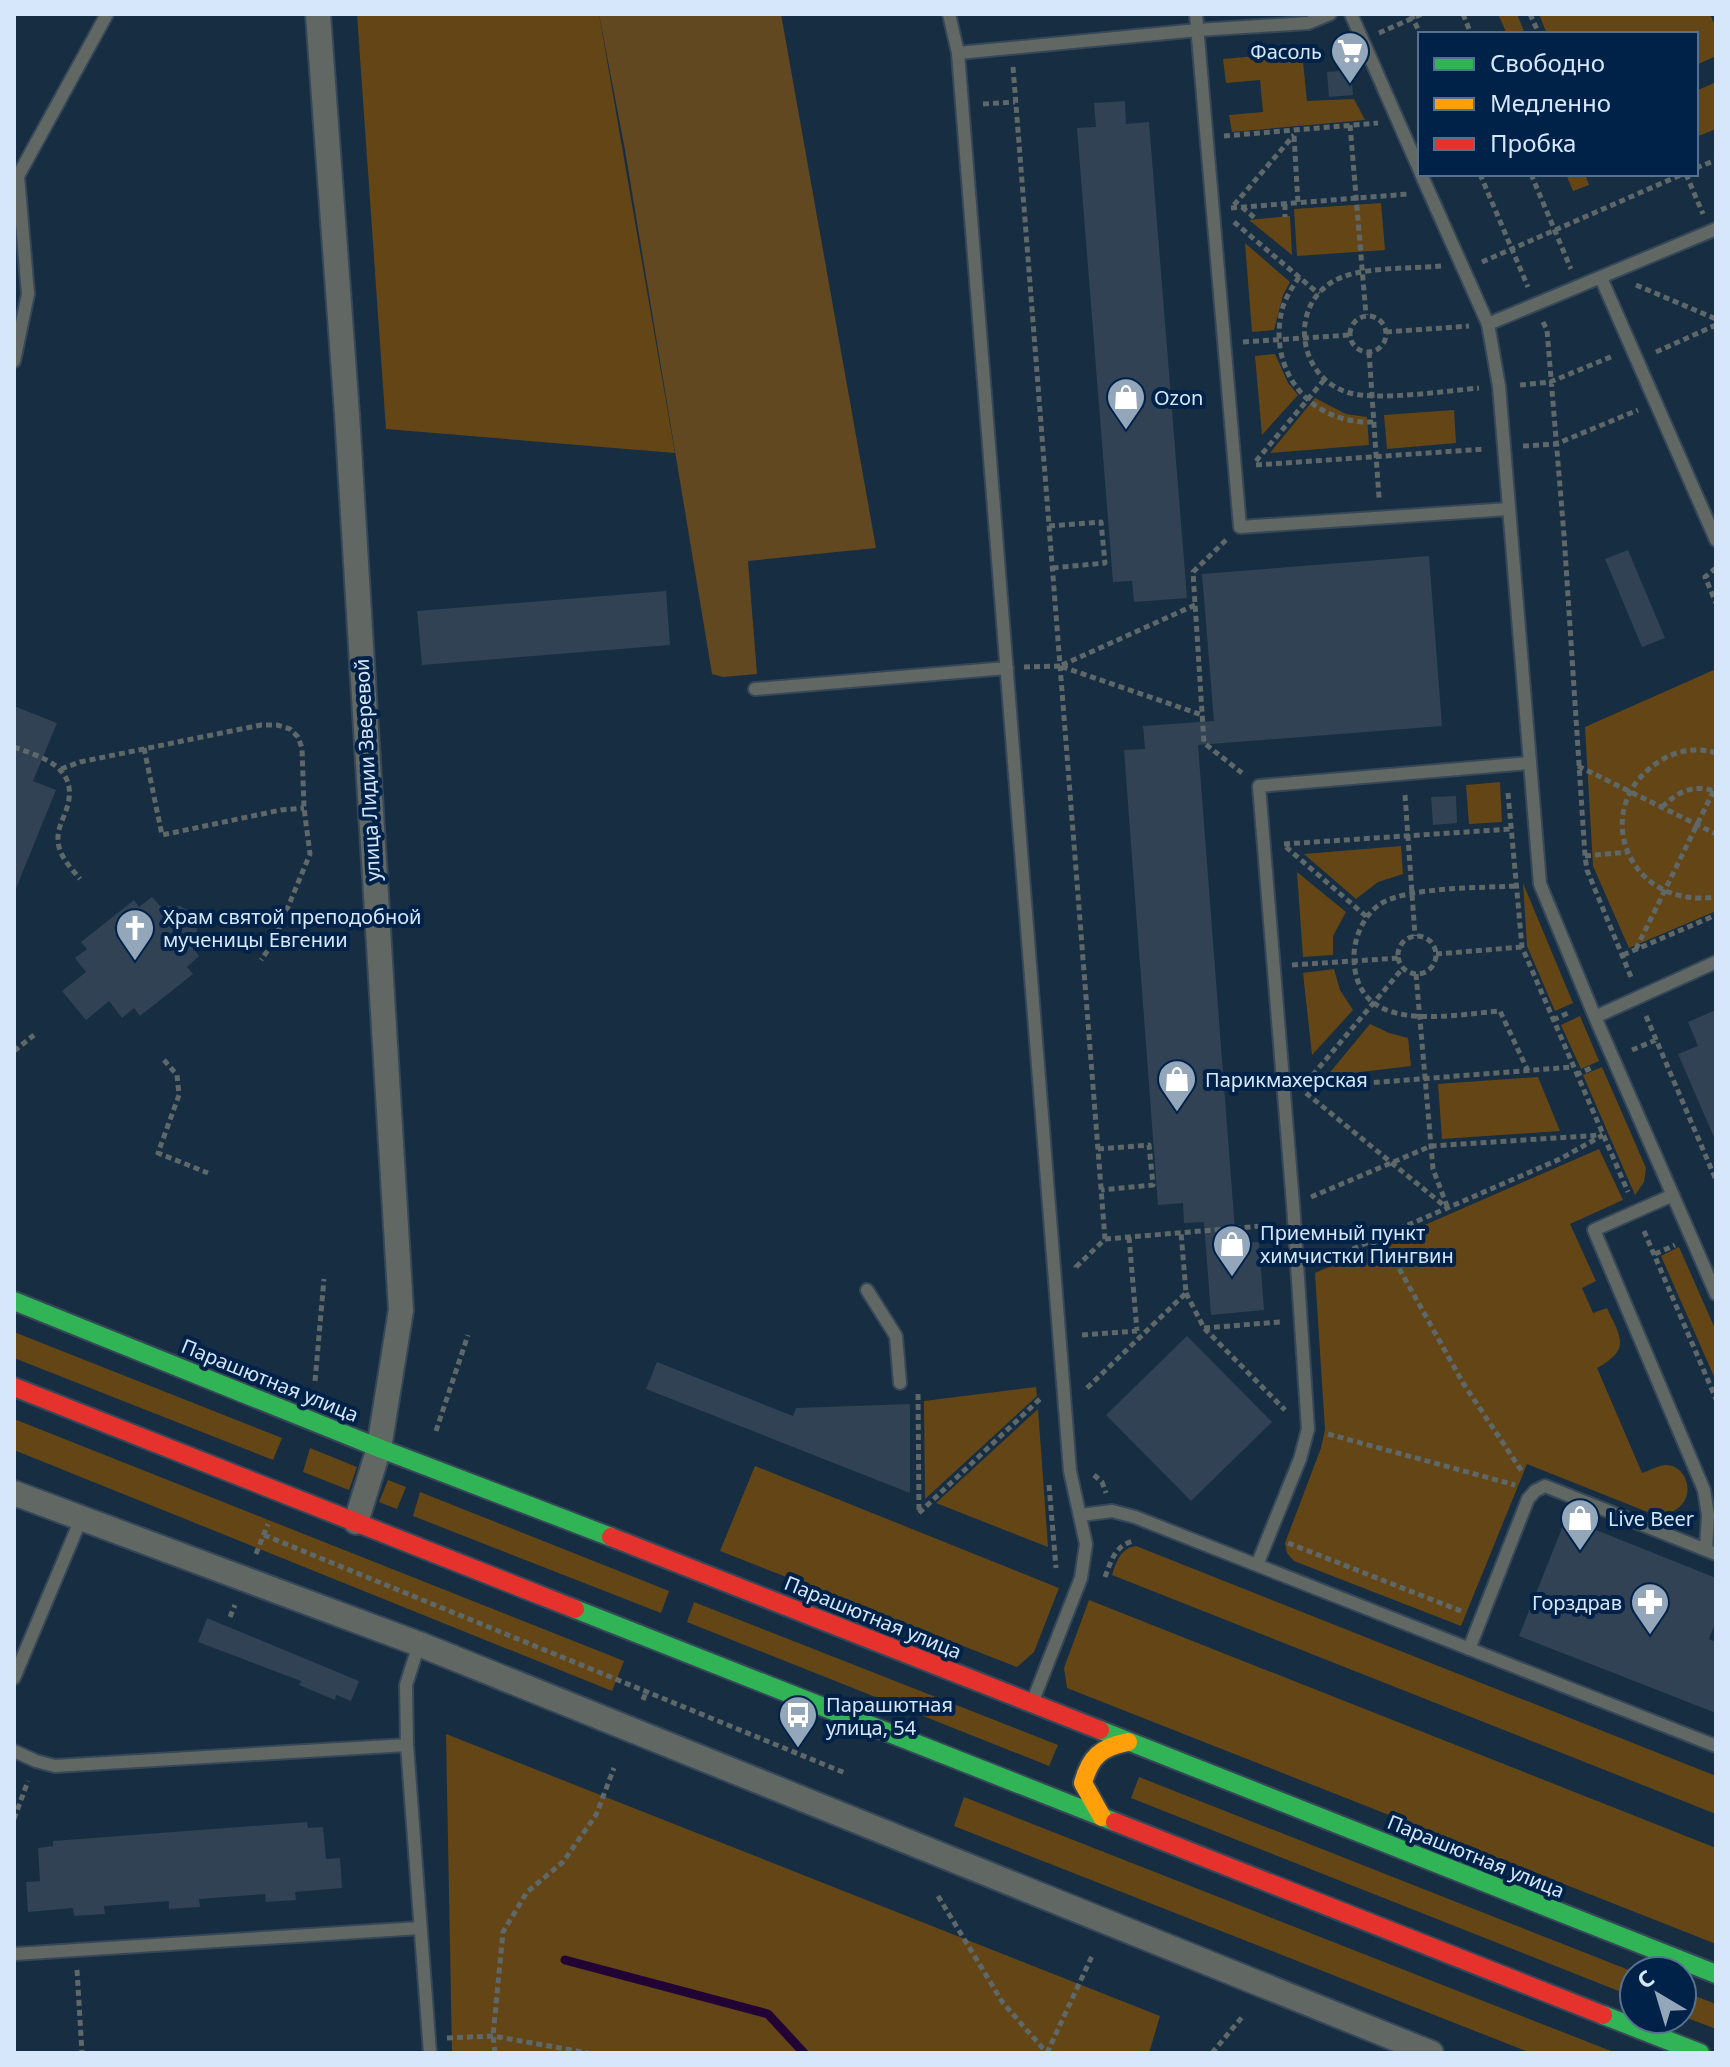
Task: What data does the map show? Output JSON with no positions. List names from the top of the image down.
{
  "streets": {
    "main road": ["Парашютная улица"],
    "street": ["улица Лидии Зверевой"]
  },
  "crossings": [
    ["улица Лидии Зверевой", "Парашютная улица"]
  ],
  "places": {
    "supermarket": ["Фасоль"],
    "shop": [
      "Ozon",
      "Парикмахерская",
      "Приемный пункт химчистки Пингвин",
      "Live Beer"
    ],
    "church": ["Храм святой преподобной мученицы Евгении"],
    "pharmacy": ["Горздрав"],
    "bus stop": ["Парашютная улица, 54"]
  },
  "legend": ["Свободно", "Медленно", "Пробка"],
  "north": "top left"
}
